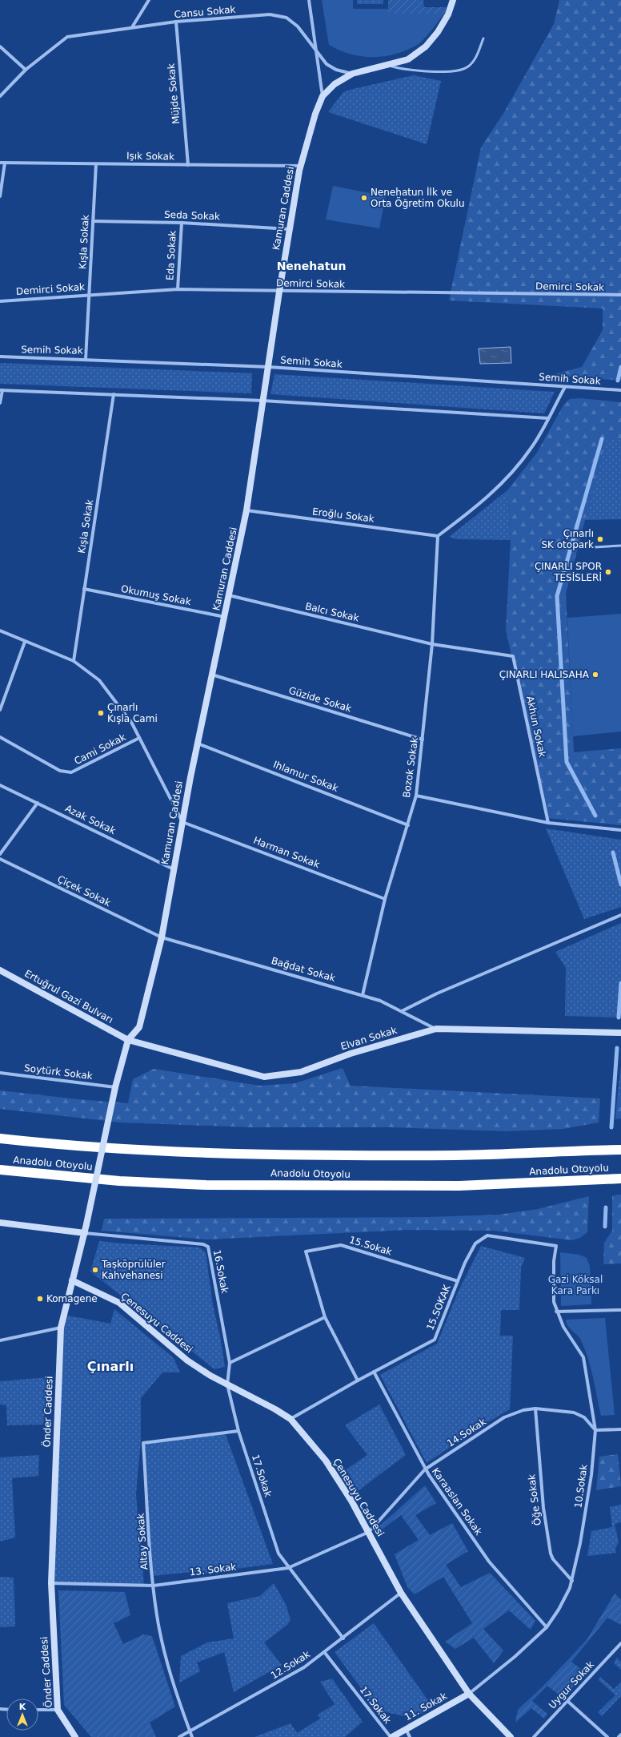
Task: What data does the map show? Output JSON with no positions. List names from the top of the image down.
{
  "streets": {
    "highway": ["Anadolu Otoyolu"],
    "street": [
      "Cansu Sokak",
      "Müjde Sokak",
      "Işık Sokak",
      "Kamuran Caddesi",
      "Seda Sokak",
      "Kışla Sokak",
      "Eda Sokak",
      "Demirci Sokak",
      "Semih Sokak",
      "Eroğlu Sokak",
      "Okumuş Sokak",
      "Balcı Sokak",
      "Güzide Sokak",
      "Akhun Sokak",
      "Cami Sokak",
      "Bozok Sokak",
      "Ihlamur Sokak",
      "Azak Sokak",
      "Harman Sokak",
      "Çiçek Sokak",
      "Bağdat Sokak",
      "Ertuğrul Gazi Bulvarı",
      "Elvan Sokak",
      "Soytürk Sokak",
      "15.Sokak",
      "16.Sokak",
      "15.SOKAK",
      "Çenesuyu Caddesi",
      "Önder Caddesi",
      "14.Sokak",
      "17.Sokak",
      "10.Sokak",
      "Öğe Sokak",
      "Karaaslan Sokak",
      "Altay Sokak",
      "13. Sokak",
      "12.Sokak",
      "Uygur Sokak",
      "11. Sokak"
    ]
  },
  "crossings": [
    ["Cansu Sokak", "Müjde Sokak"],
    ["Cansu Sokak", "Kamuran Caddesi"],
    ["Müjde Sokak", "Işık Sokak"],
    ["Işık Sokak", "Kamuran Caddesi"],
    ["Işık Sokak", "Kışla Sokak"],
    ["Kamuran Caddesi", "Seda Sokak"],
    ["Kamuran Caddesi", "Demirci Sokak"],
    ["Kamuran Caddesi", "Semih Sokak"],
    ["Kamuran Caddesi", "Eroğlu Sokak"],
    ["Kamuran Caddesi", "Okumuş Sokak"],
    ["Kamuran Caddesi", "Balcı Sokak"],
    ["Kamuran Caddesi", "Güzide Sokak"],
    ["Kamuran Caddesi", "Ihlamur Sokak"],
    ["Kamuran Caddesi", "Azak Sokak"],
    ["Kamuran Caddesi", "Harman Sokak"],
    ["Kamuran Caddesi", "Çiçek Sokak"],
    ["Kamuran Caddesi", "Bağdat Sokak"],
    ["Kamuran Caddesi", "Ertuğrul Gazi Bulvarı"],
    ["Kamuran Caddesi", "Elvan Sokak"],
    ["Kamuran Caddesi", "Önder Caddesi"],
    ["Seda Sokak", "Kışla Sokak"],
    ["Seda Sokak", "Eda Sokak"],
    ["Kışla Sokak", "Demirci Sokak"],
    ["Kışla Sokak", "Semih Sokak"],
    ["Kışla Sokak", "Okumuş Sokak"],
    ["Eda Sokak", "Demirci Sokak"],
    ["Eroğlu Sokak", "Bozok Sokak"],
    ["Balcı Sokak", "Akhun Sokak"],
    ["Balcı Sokak", "Bozok Sokak"],
    ["Güzide Sokak", "Bozok Sokak"],
    ["Akhun Sokak", "Bozok Sokak"],
    ["Bozok Sokak", "Ihlamur Sokak"],
    ["Bozok Sokak", "Harman Sokak"],
    ["Bozok Sokak", "Bağdat Sokak"],
    ["Çiçek Sokak", "Bağdat Sokak"],
    ["Bağdat Sokak", "Elvan Sokak"],
    ["Ertuğrul Gazi Bulvarı", "Elvan Sokak"],
    ["Ertuğrul Gazi Bulvarı", "Önder Caddesi"],
    ["Elvan Sokak", "Önder Caddesi"],
    ["Soytürk Sokak", "Önder Caddesi"],
    ["15.Sokak", "15.SOKAK"],
    ["16.Sokak", "Çenesuyu Caddesi"],
    ["16.Sokak", "Önder Caddesi"],
    ["16.Sokak", "17.Sokak"],
    ["15.SOKAK", "Çenesuyu Caddesi"],
    ["15.SOKAK", "10.Sokak"],
    ["15.SOKAK", "Karaaslan Sokak"],
    ["Çenesuyu Caddesi", "Önder Caddesi"],
    ["Çenesuyu Caddesi", "14.Sokak"],
    ["Çenesuyu Caddesi", "17.Sokak"],
    ["Çenesuyu Caddesi", "10.Sokak"],
    ["Çenesuyu Caddesi", "13. Sokak"],
    ["Çenesuyu Caddesi", "12.Sokak"],
    ["Çenesuyu Caddesi", "11. Sokak"],
    ["Önder Caddesi", "13. Sokak"],
    ["14.Sokak", "10.Sokak"],
    ["14.Sokak", "Öğe Sokak"],
    ["14.Sokak", "Karaaslan Sokak"],
    ["14.Sokak", "13. Sokak"],
    ["17.Sokak", "Altay Sokak"],
    ["17.Sokak", "13. Sokak"],
    ["17.Sokak", "12.Sokak"],
    ["17.Sokak", "11. Sokak"],
    ["10.Sokak", "Öğe Sokak"],
    ["10.Sokak", "Karaaslan Sokak"],
    ["10.Sokak", "11. Sokak"],
    ["Altay Sokak", "13. Sokak"],
    ["Altay Sokak", "12.Sokak"]
  ],
  "districts": ["Nenehatun", "Çınarlı"],
  "parks": ["Gazi Köksal Kara Parkı"],
  "places": [
    "Nenehatun İlk ve Orta Öğretim Okulu",
    "Çınarlı SK otopark",
    "ÇINARLI SPOR TESİSLERİ",
    "ÇINARLI HALISAHA",
    "Çınarlı Kışla Cami",
    "Taşköprülüler Kahvehanesi",
    "Komagene"
  ],
  "north": "top"
}
